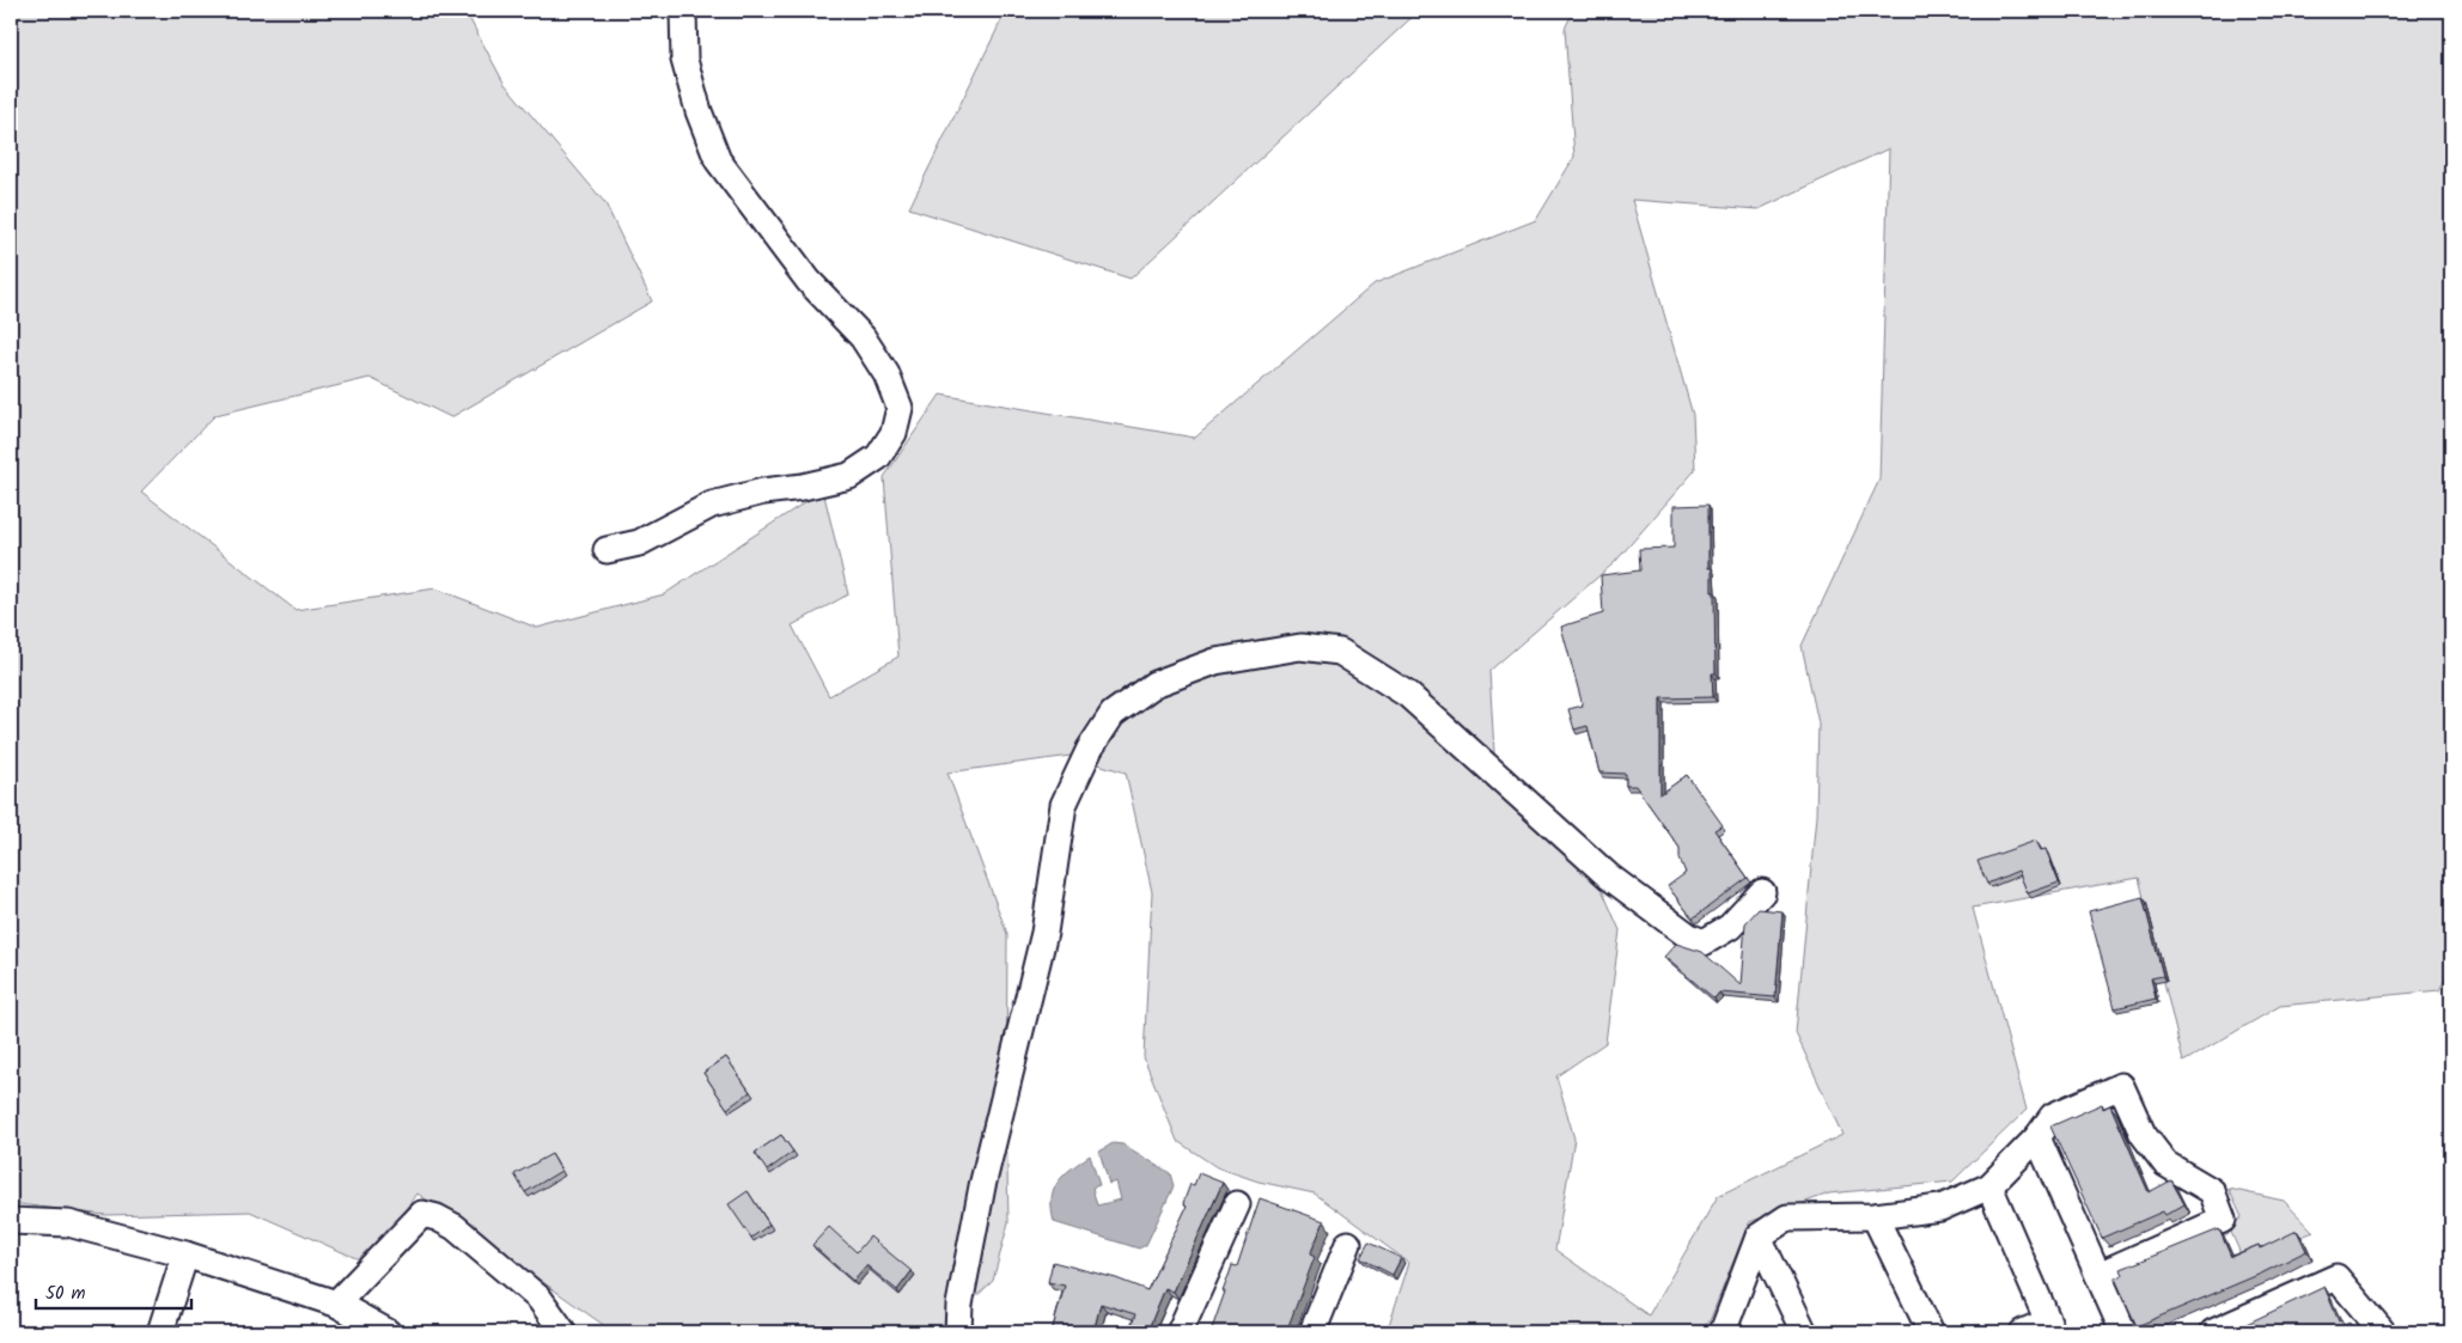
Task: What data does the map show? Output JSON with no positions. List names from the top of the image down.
{
  "scale_bar": "50 m"
}
